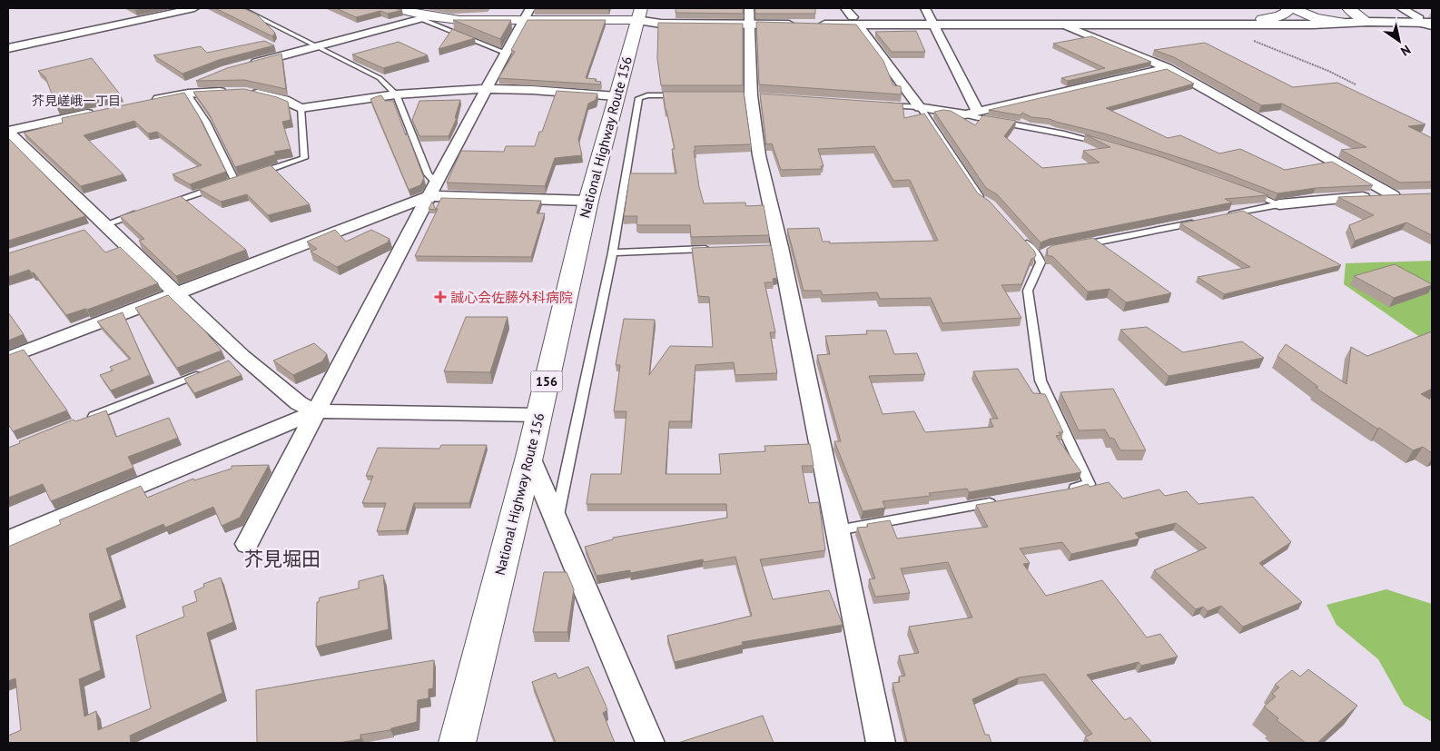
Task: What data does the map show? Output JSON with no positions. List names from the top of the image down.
{
  "streets": {
    "main road": ["National Highway Route 156", "156"]
  },
  "districts": ["芥見嵯峨一丁目", "芥見堀田"],
  "places": {
    "health": ["誠心会佐藤外科病院"]
  },
  "north": "bottom right"
}
